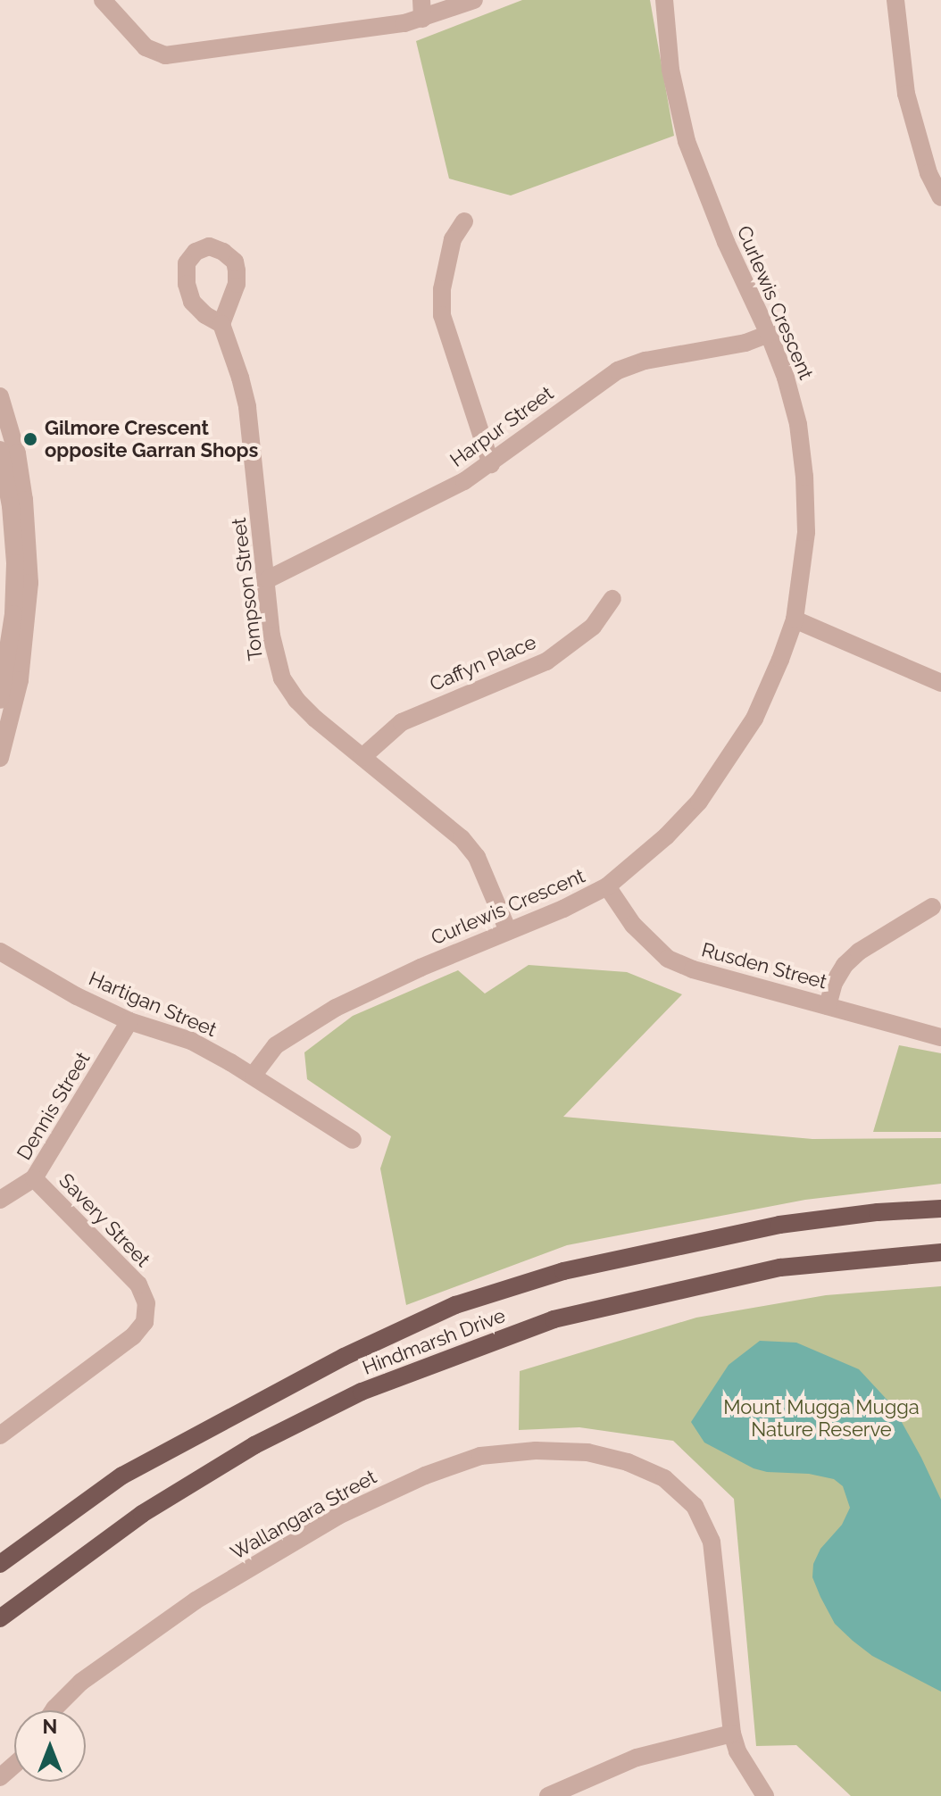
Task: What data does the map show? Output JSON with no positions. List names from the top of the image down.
{
  "streets": {
    "main road": ["Hindmarsh Drive"],
    "street": [
      "Curlewis Crescent",
      "Harpur Street",
      "Tompson Street",
      "Caffyn Place",
      "Rusden Street",
      "Hartigan Street",
      "Dennis Street",
      "Savery Street",
      "Wallangara Street"
    ]
  },
  "crossings": [
    ["Curlewis Crescent", "Harpur Street"],
    ["Curlewis Crescent", "Tompson Street"],
    ["Curlewis Crescent", "Rusden Street"],
    ["Curlewis Crescent", "Hartigan Street"],
    ["Harpur Street", "Tompson Street"],
    ["Tompson Street", "Caffyn Place"],
    ["Hartigan Street", "Dennis Street"],
    ["Dennis Street", "Savery Street"]
  ],
  "parks": ["Mount Mugga Mugga Nature Reserve"],
  "places": ["Gilmore Crescent opposite Garran Shops"],
  "north": "top"
}
